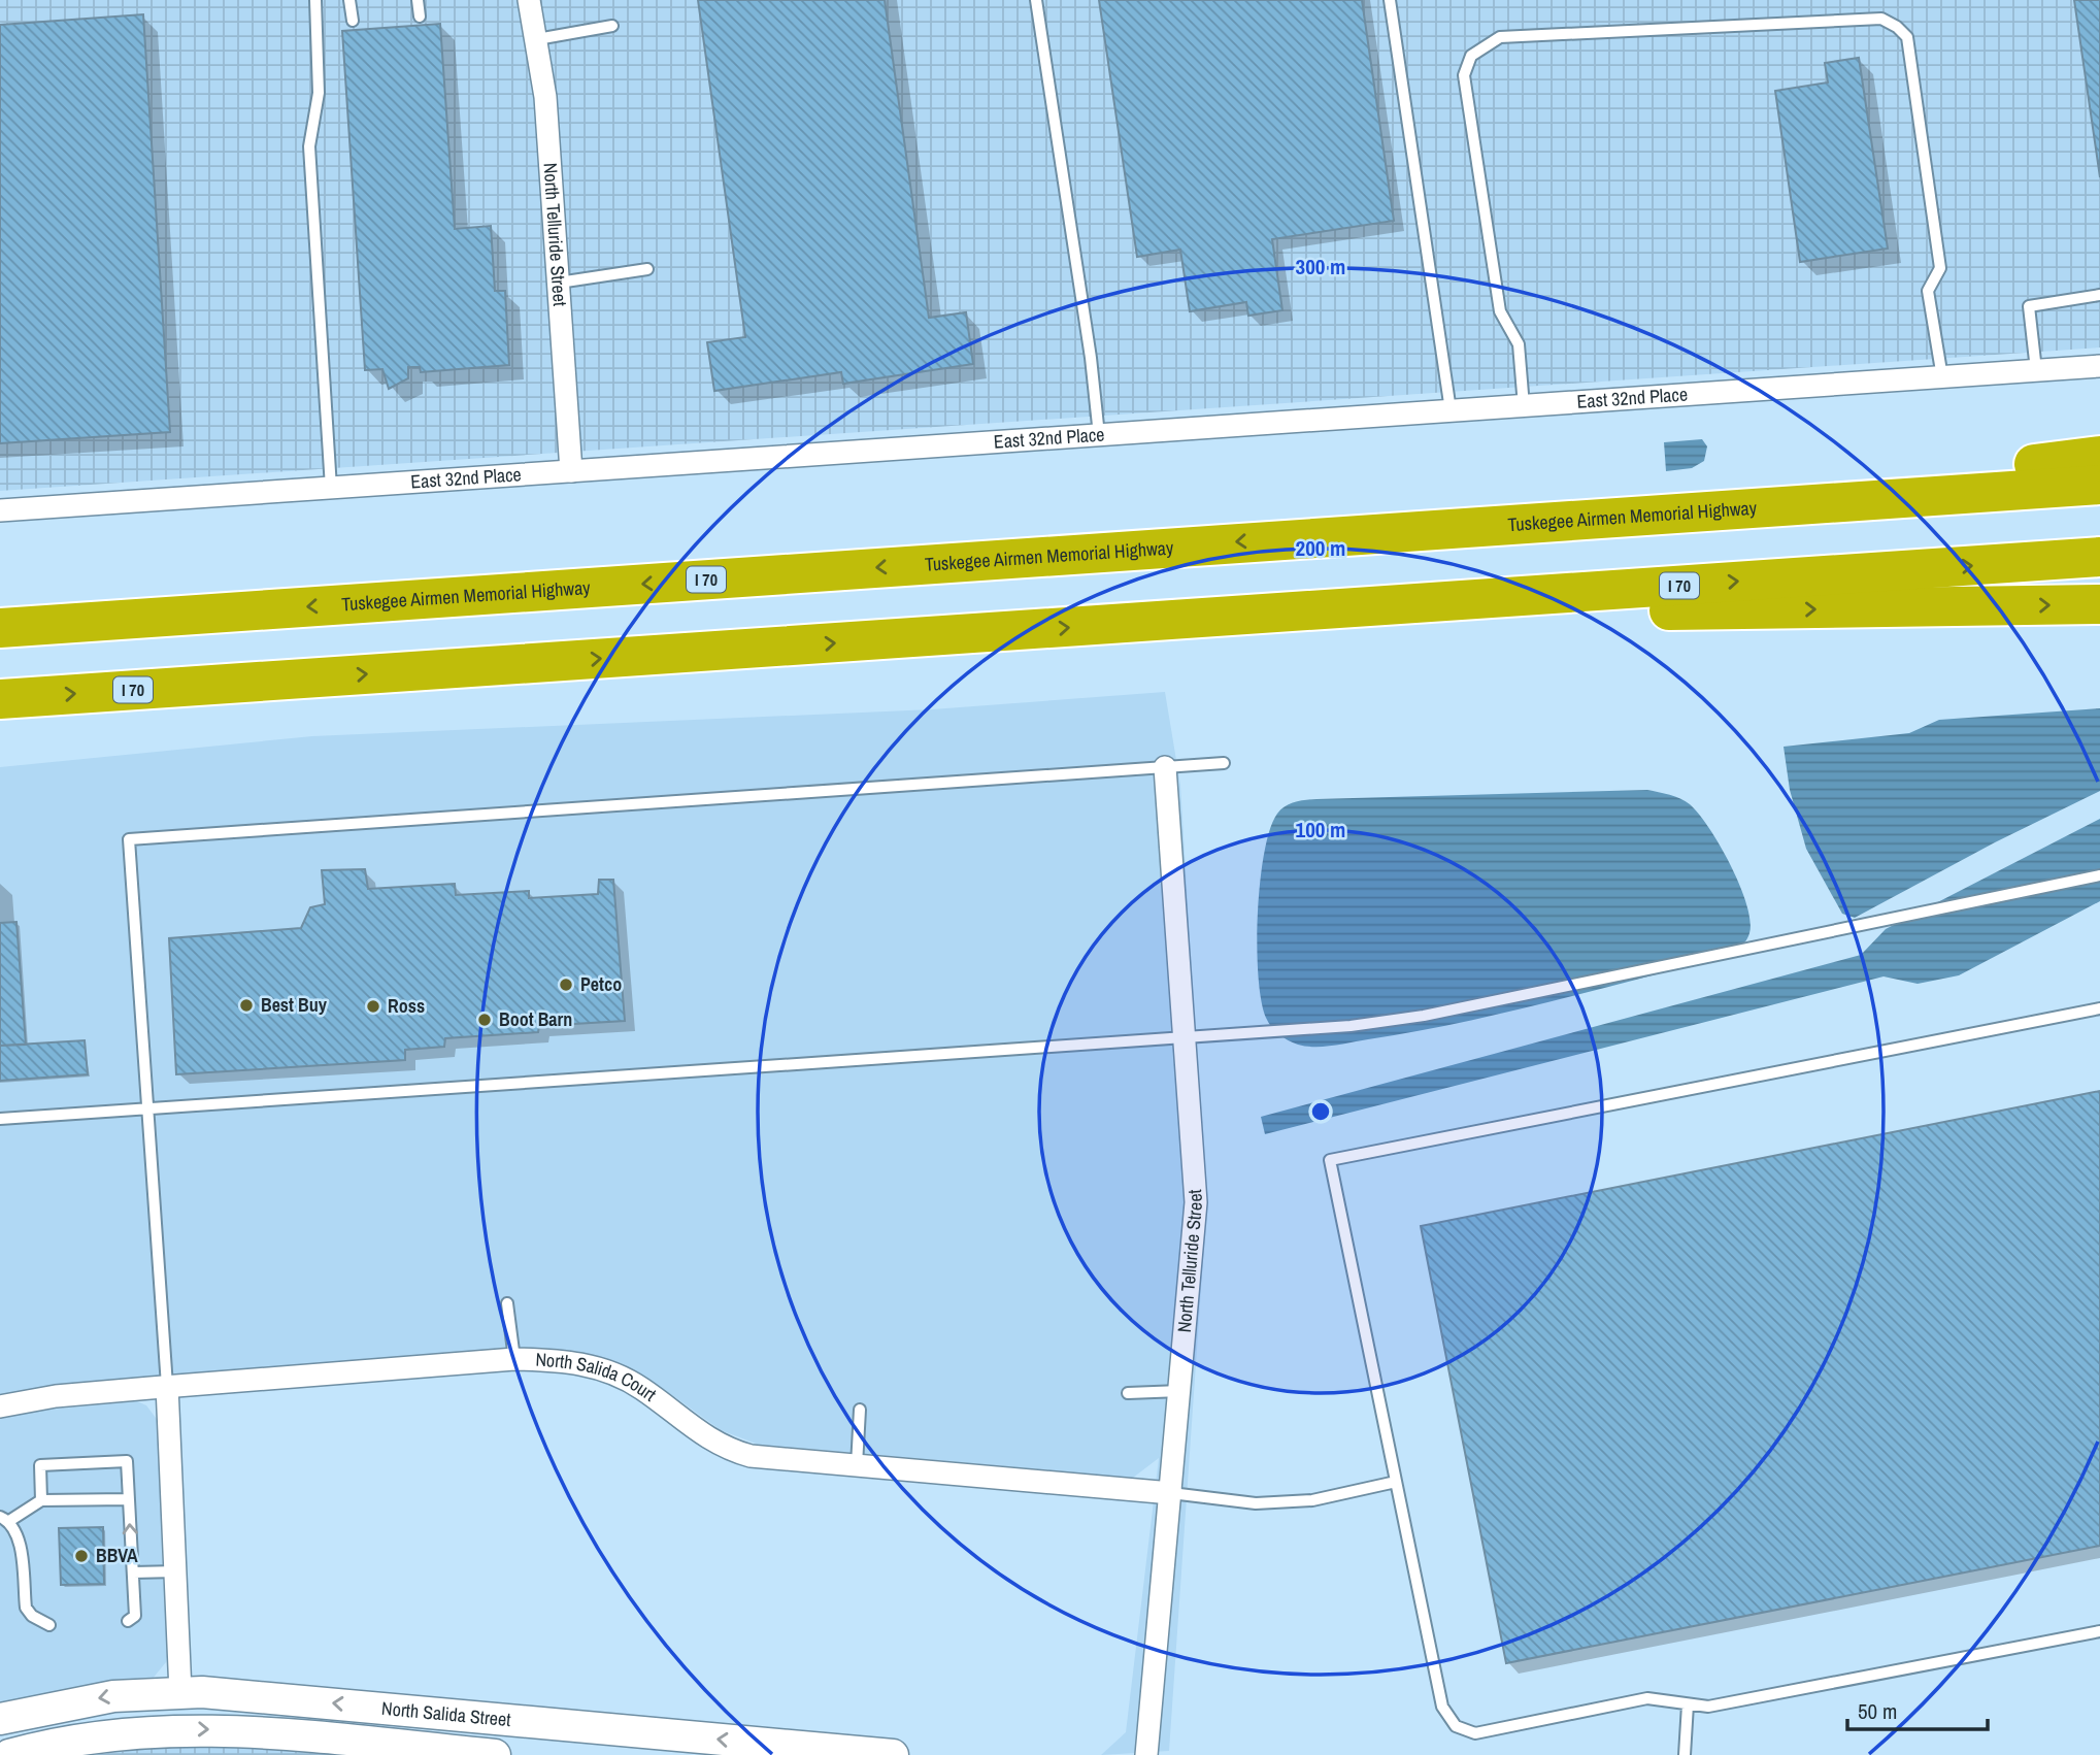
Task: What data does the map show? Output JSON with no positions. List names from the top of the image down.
{
  "streets": {
    "highway": ["Tuskegee Airmen Memorial Highway", "I 70"],
    "street": [
      "North Telluride Street",
      "East 32nd Place",
      "North Salida Court",
      "North Salida Street"
    ]
  },
  "crossings": [
    ["North Telluride Street", "East 32nd Place"],
    ["North Telluride Street", "North Salida Court"]
  ],
  "places": [
    "Petco",
    "Best Buy",
    "Ross",
    "Boot Barn",
    "BBVA"
  ],
  "scale_bar": "50 m",
  "rings": ["300 m", "200 m", "100 m"]
}
